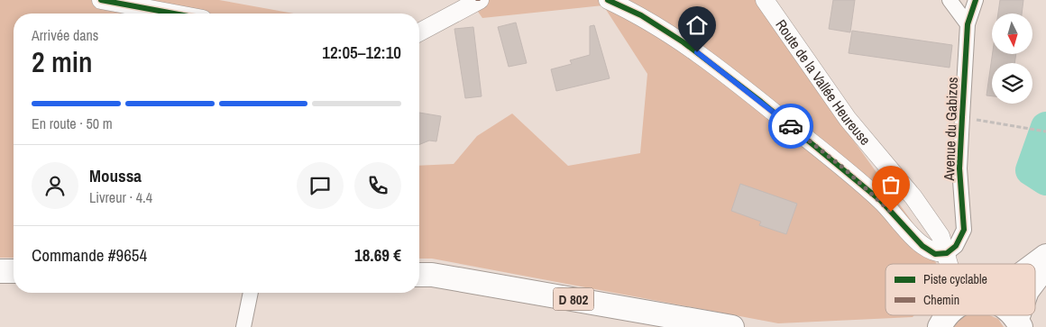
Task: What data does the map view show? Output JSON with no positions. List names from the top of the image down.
{
  "streets": {
    "main road": ["D 802"],
    "street": ["Route de la Vallée Heureuse", "Avenue du Gabizos"]
  },
  "crossings": [
    ["Route de la Vallée Heureuse", "Avenue du Gabizos"]
  ],
  "legend": ["Piste cyclable", "Chemin"],
  "north": "bottom",
  "page": {
    "heading": ["2 min", "Arrivée dans", "12:05–12:10"],
    "panel": [
      "Moussa",
      "Livreur · 4.4",
      "Commande #9654",
      "18.69 €"
    ],
    "bar": "En route · 50 m"
  }
}
